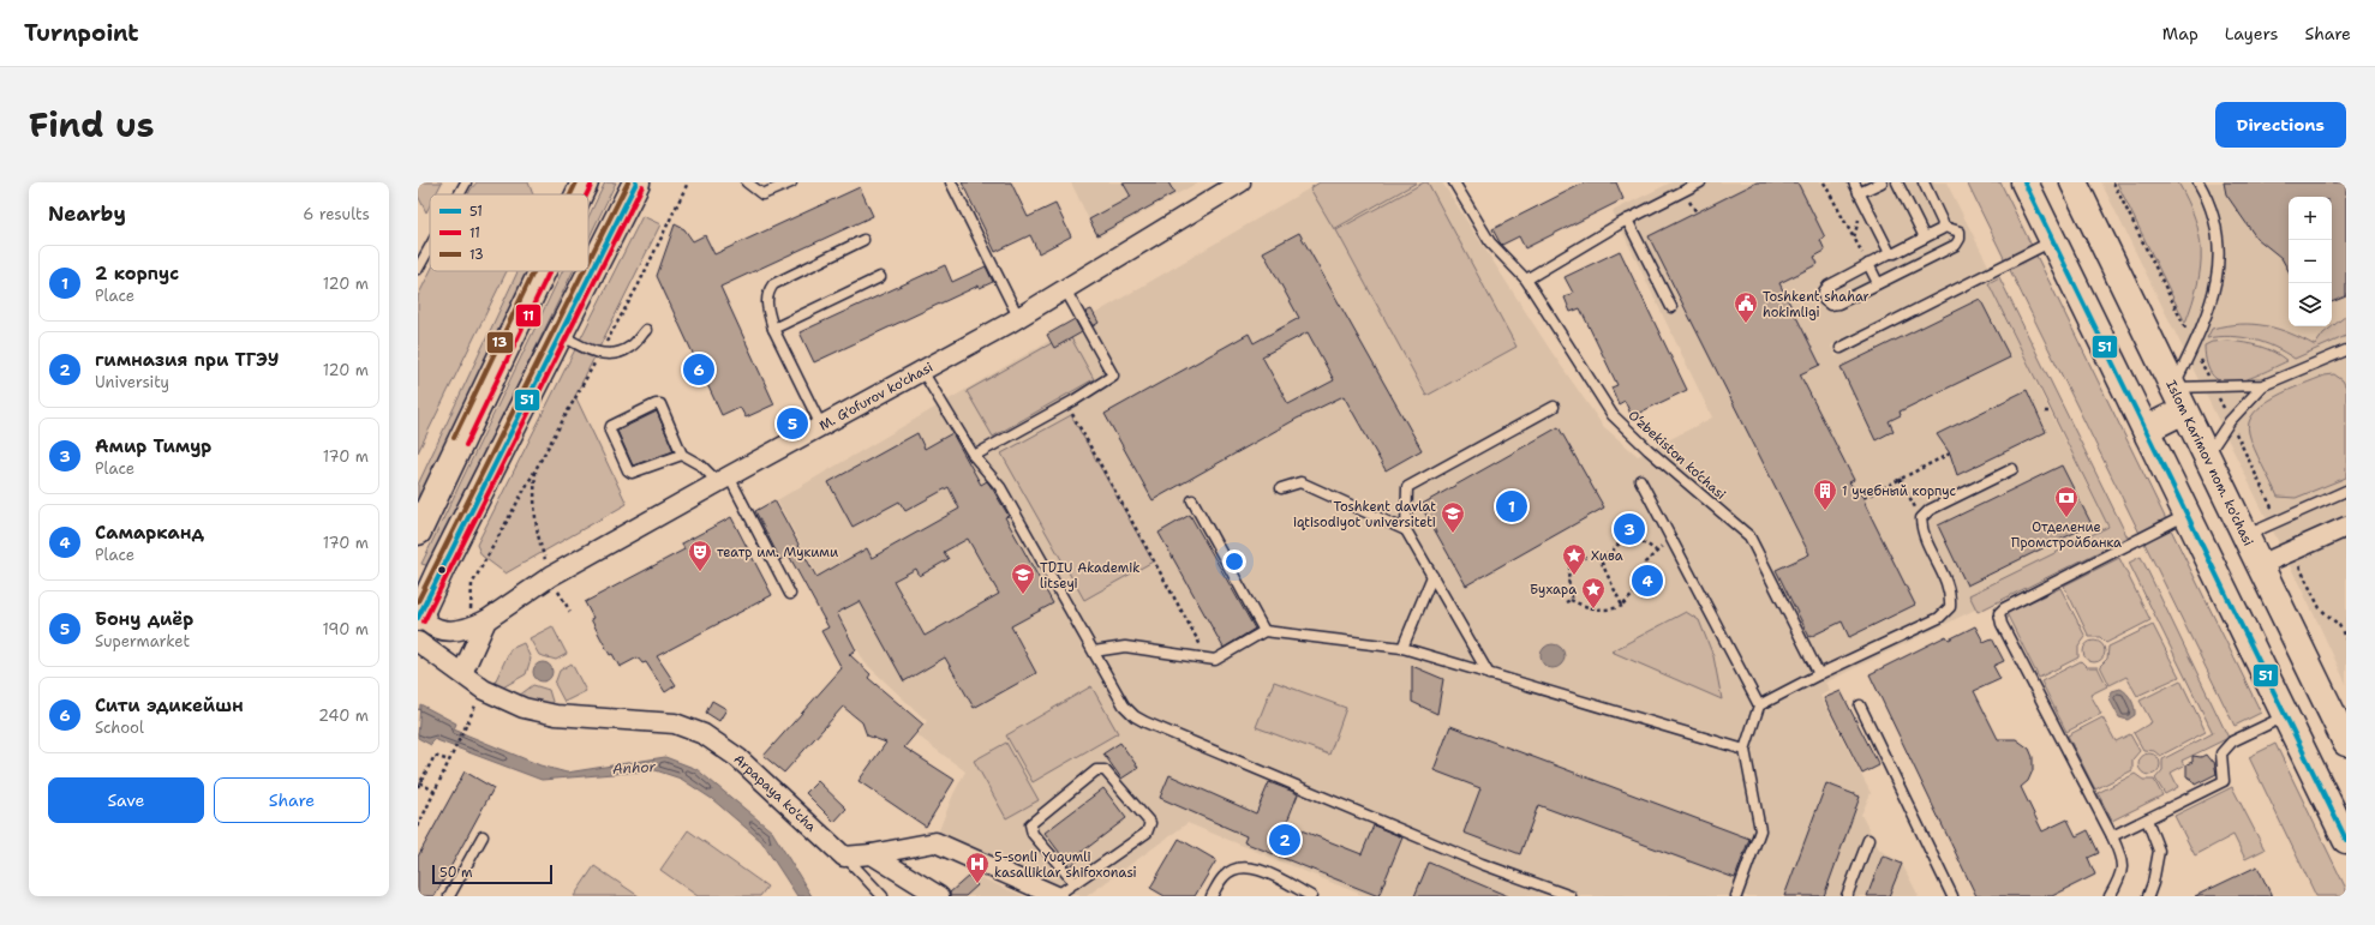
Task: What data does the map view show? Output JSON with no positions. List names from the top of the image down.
{
  "streets": {
    "main road": ["Islom Karimov nom. ko'chasi"],
    "street": ["M. G'ofurov ko'chasi", "Arpapaya ko'cha"],
    "lane": ["O‘zbekiston ko‘chasi"]
  },
  "water": ["Anhor"],
  "places": {
    "public building": ["Toshkent shahar hokimligi"],
    "building": ["1 учебный корпус"],
    "bank": ["Отделение Промстройбанка"],
    "school or university": ["Toshkent davlat iqtisodiyot universiteti", "TDIU Akademik litseyi"],
    "theatre": ["театр им. Мукими"],
    "place": ["Хива", "Бухара"],
    "hospital": ["5-sonli Yuqumli kasalliklar shifoxonasi"]
  },
  "lines": ["transit line 51", "transit line 13", "transit line 11"],
  "legend": ["51", "11", "13"],
  "scale_bar": "50 m",
  "page": {
    "header": "Turnpoint",
    "nav": ["Map", "Layers", "Share"],
    "title": "Find us",
    "buttons": [
      "Directions",
      ["Save", "Share"]
    ],
    "heading": ["Nearby", "6 results"],
    "map_buttons": ["+", "−"],
    "list": [
      {
        "mark": "1",
        "name": "2 корпус",
        "note": "Place",
        "value": "120 m"
      },
      {
        "mark": "2",
        "name": "гимназия при ТГЭУ",
        "note": "University",
        "value": "120 m"
      },
      {
        "mark": "3",
        "name": "Амир Тимур",
        "note": "Place",
        "value": "170 m"
      },
      {
        "mark": "4",
        "name": "Самарканд",
        "note": "Place",
        "value": "170 m"
      },
      {
        "mark": "5",
        "name": "Бону диёр",
        "note": "Supermarket",
        "value": "190 m"
      },
      {
        "mark": "6",
        "name": "Сити эдикейшн",
        "note": "School",
        "value": "240 m"
      }
    ],
    "pins": [
      "6",
      "5",
      "1",
      "3",
      "4",
      "2"
    ],
    "scale": "50 m"
  }
}
